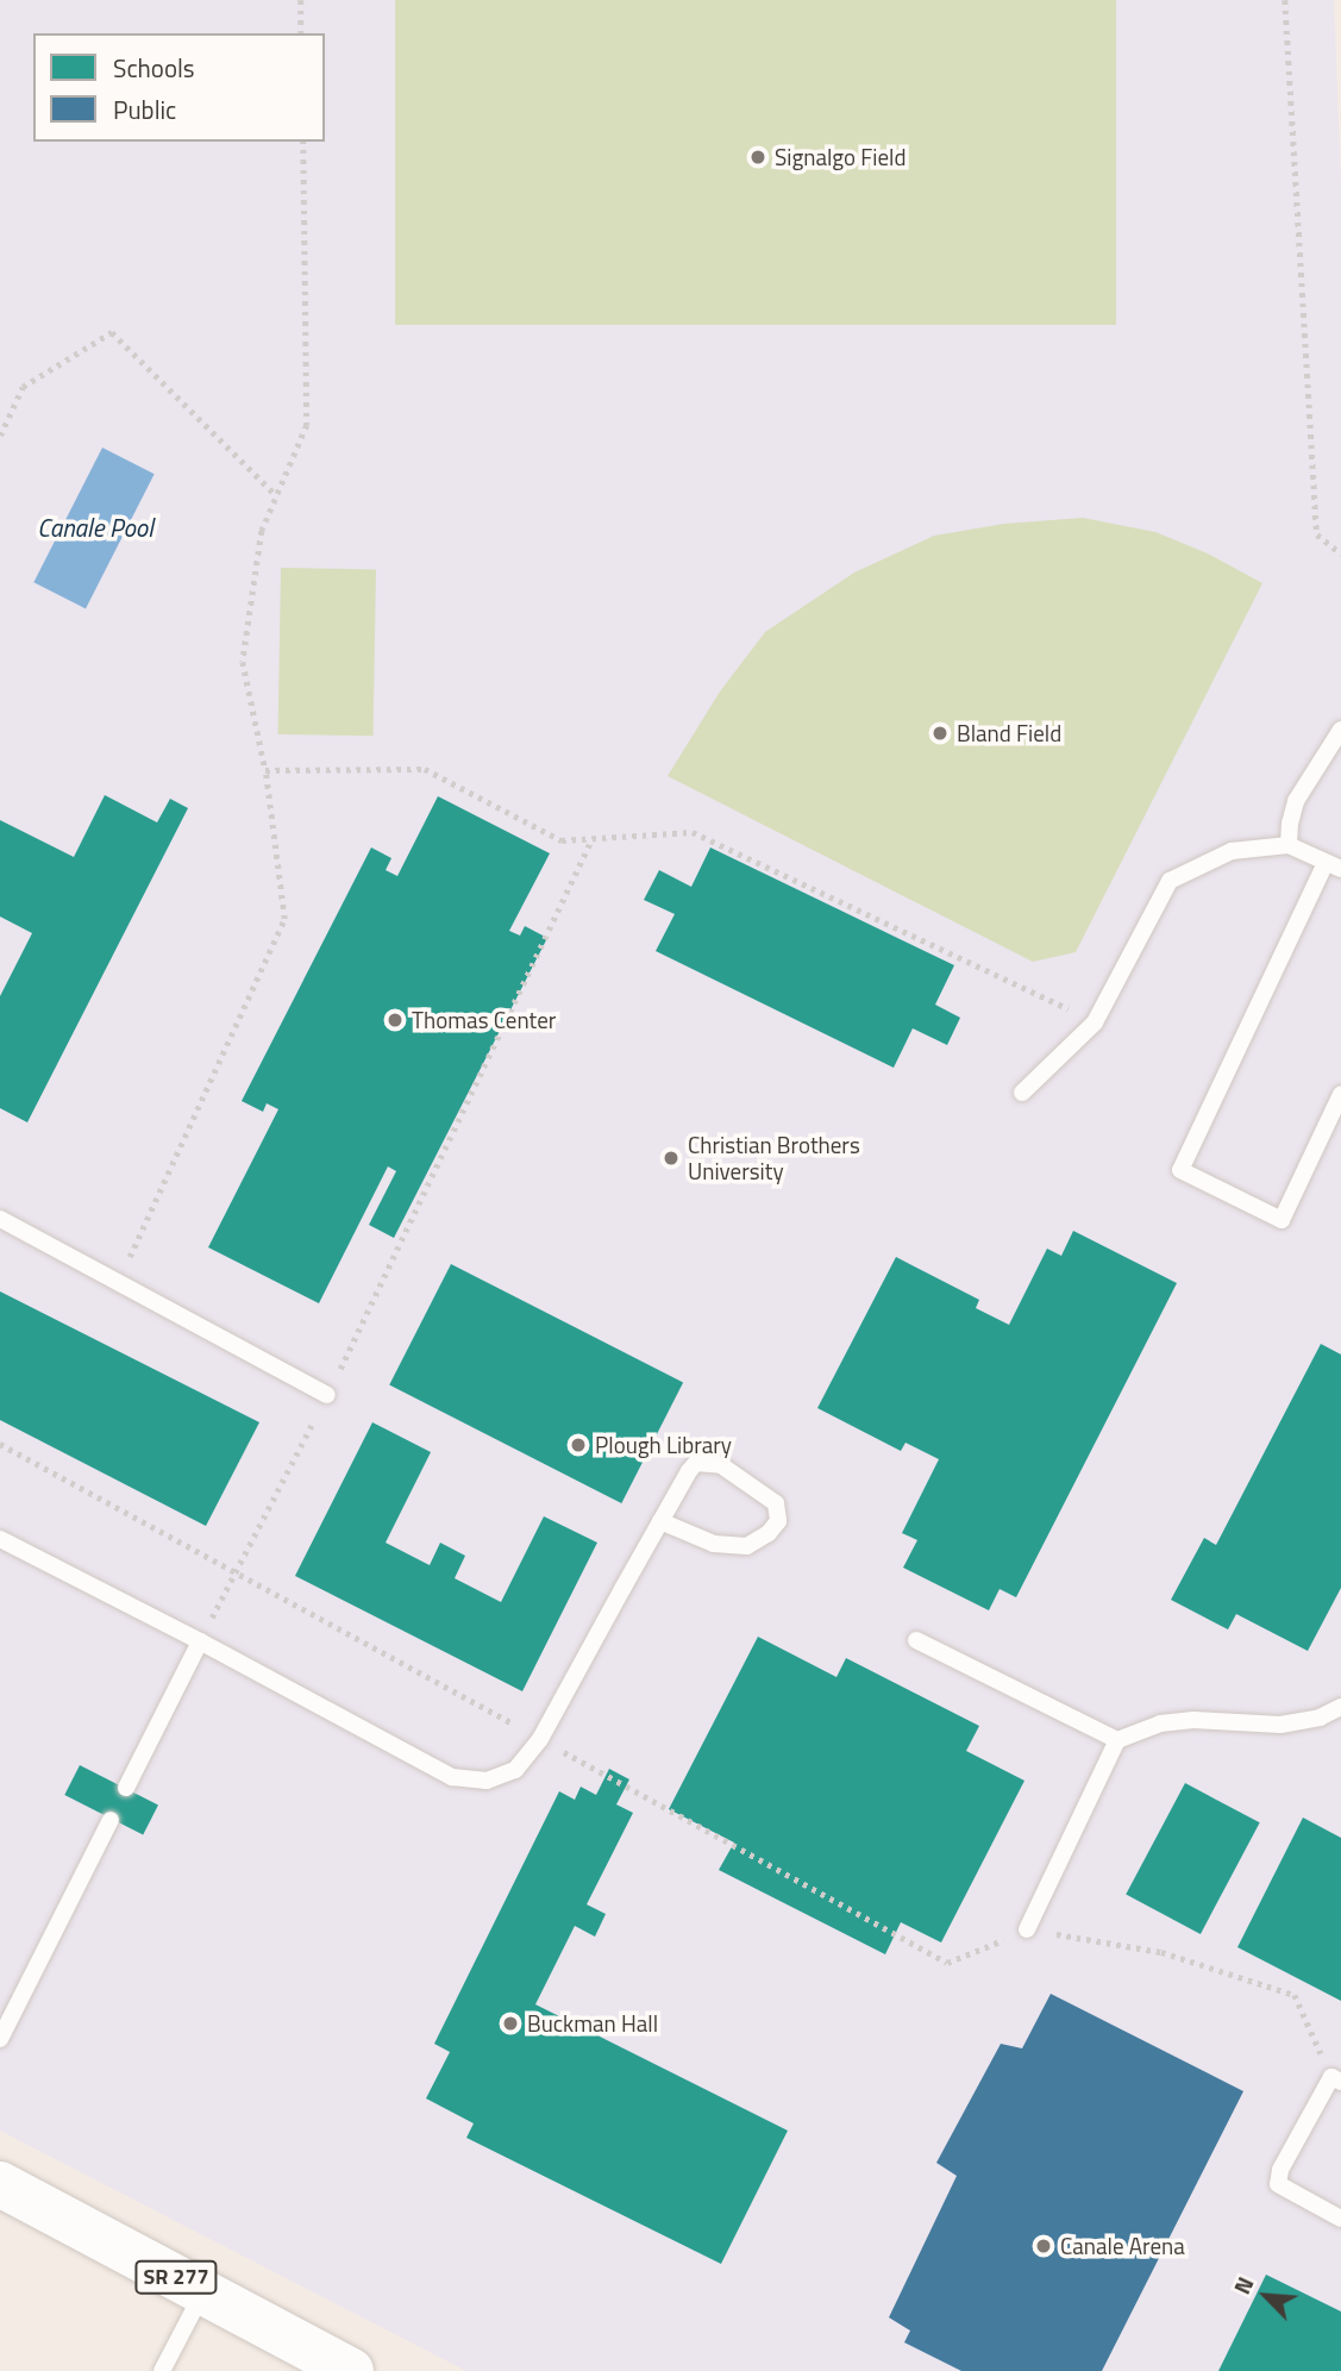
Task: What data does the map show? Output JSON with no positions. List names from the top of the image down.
{
  "streets": {
    "main road": ["SR 277"]
  },
  "water": ["Canale Pool"],
  "places": [
    "Signalgo Field",
    "Bland Field",
    "Thomas Center",
    "Christian Brothers University",
    "Plough Library",
    "Buckman Hall",
    "Canale Arena"
  ],
  "legend": ["Schools", "Public"],
  "north": "top left"
}
